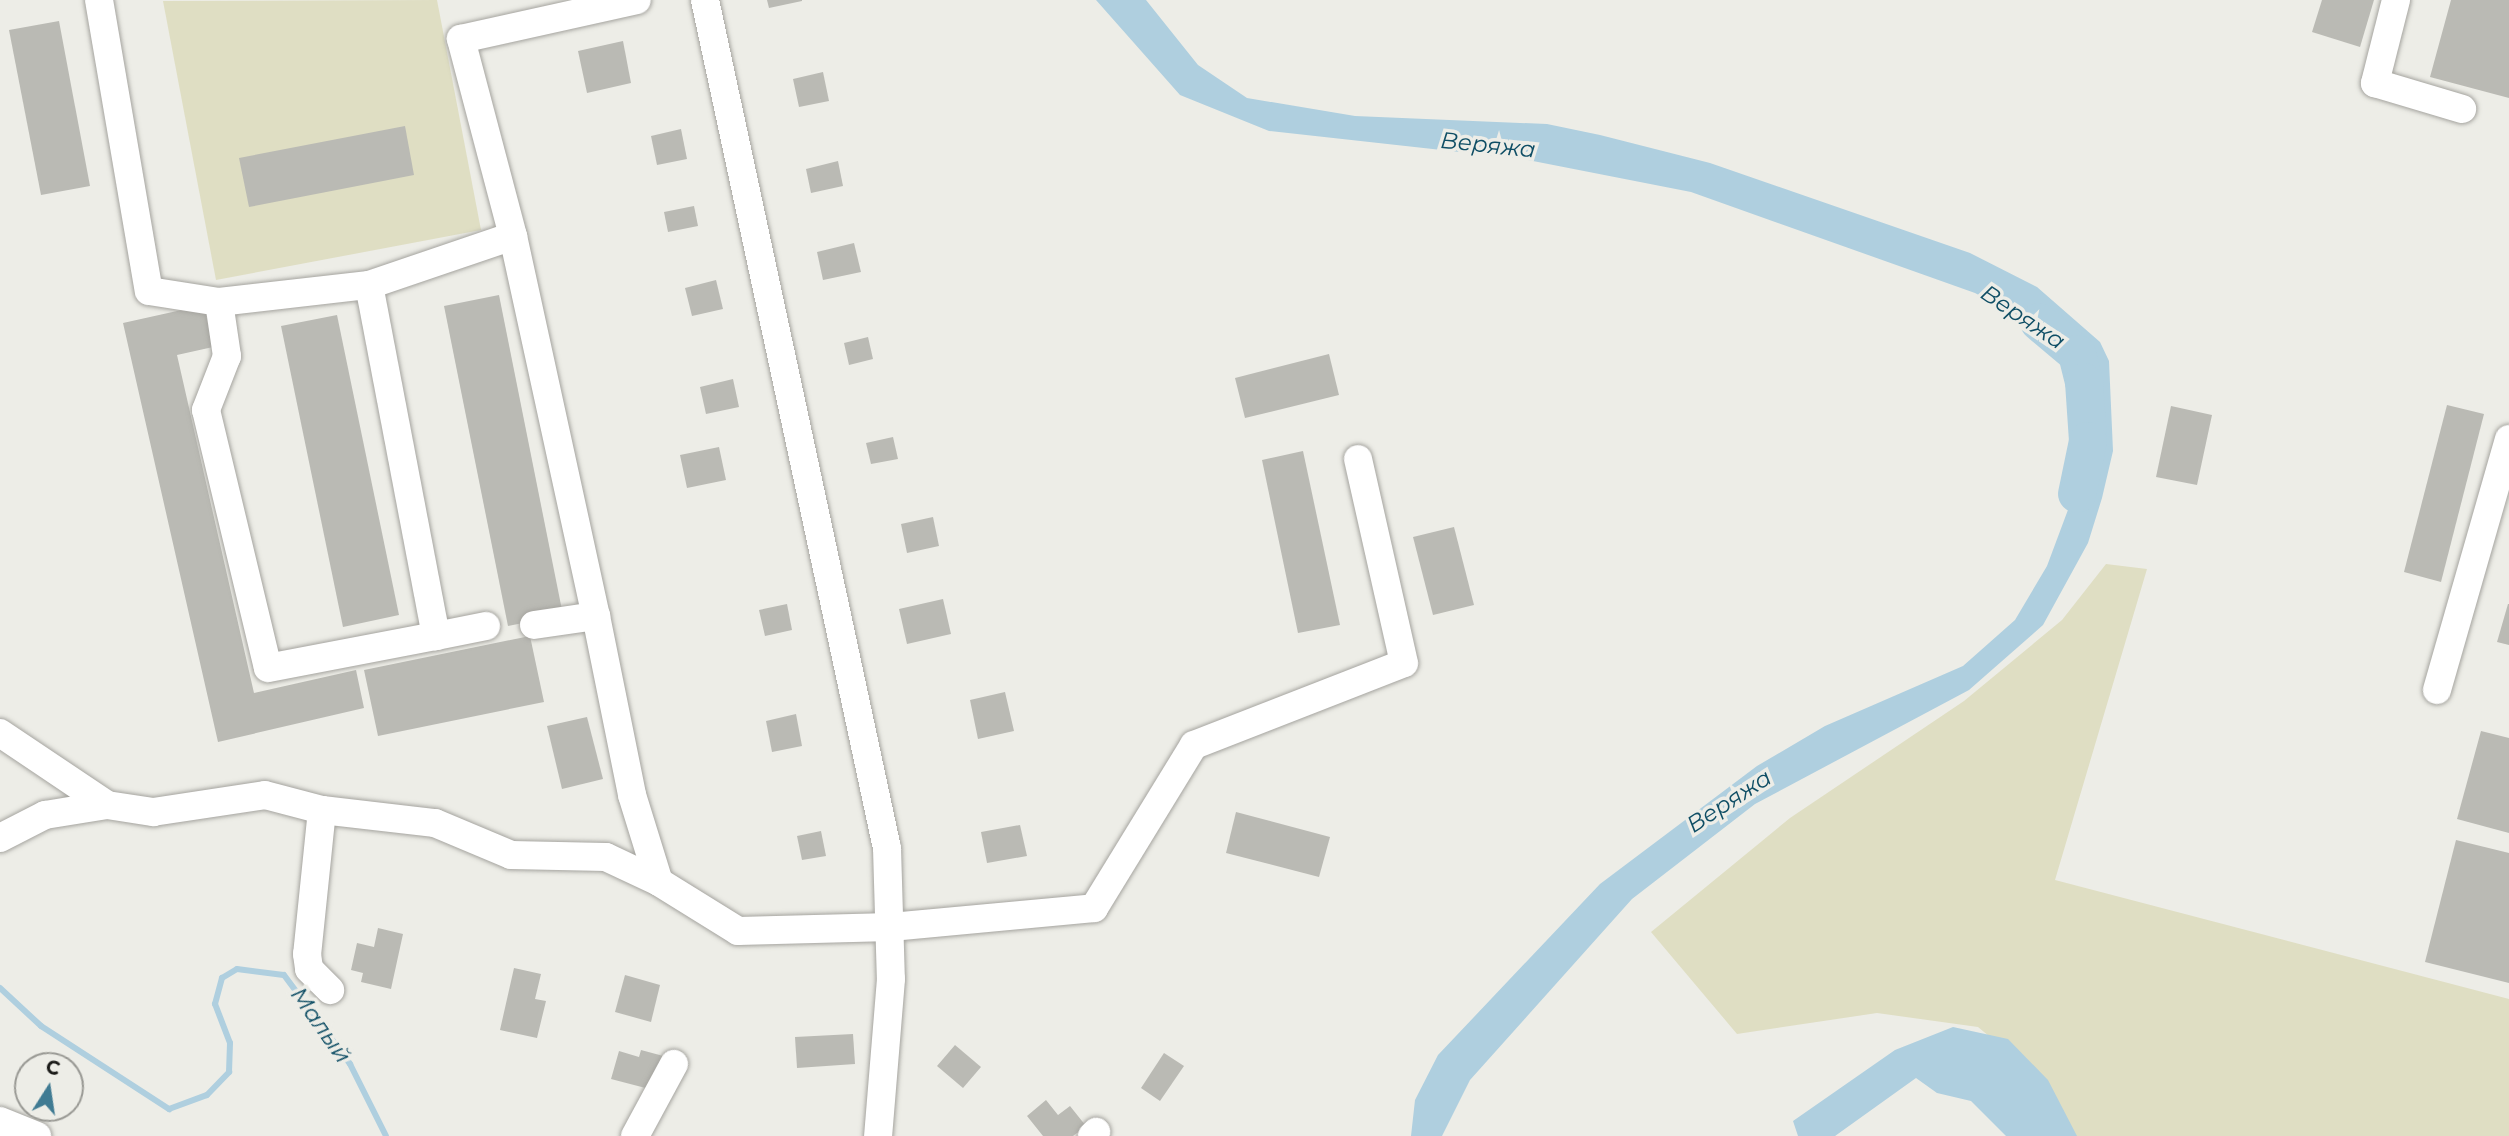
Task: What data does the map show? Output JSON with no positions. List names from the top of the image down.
{
  "water": ["Веряжа", "Малый"],
  "north": "top"
}
